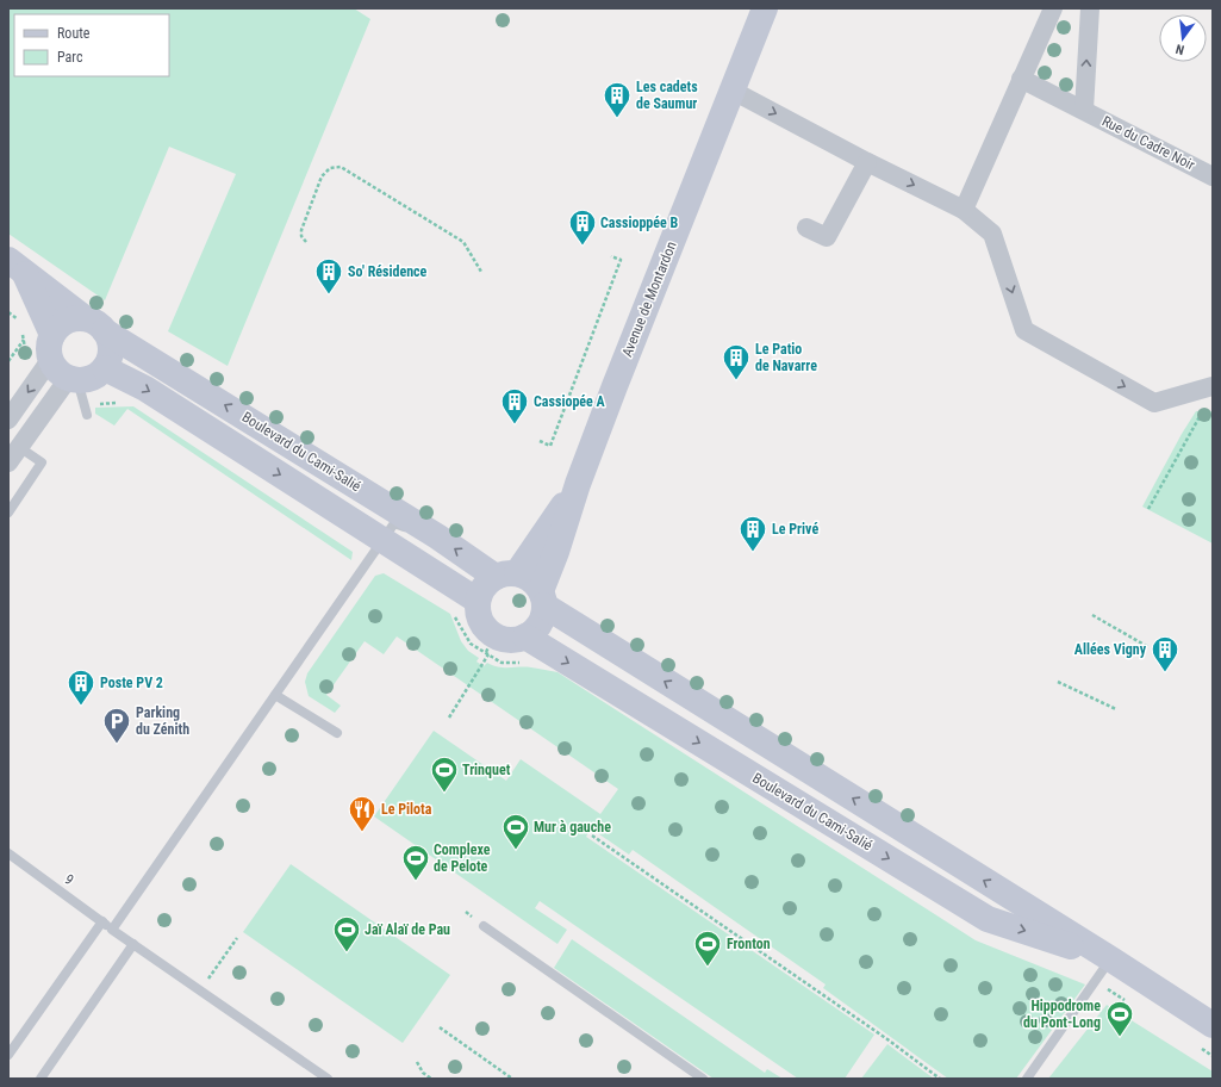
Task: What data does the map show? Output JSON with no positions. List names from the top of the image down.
{
  "streets": {
    "street": ["Rue du Cadre Noir", "Avenue de Montardon", "Boulevard du Cami-Salié"],
    "lane": ["9"]
  },
  "crossings": [
    ["Avenue de Montardon", "Boulevard du Cami-Salié"]
  ],
  "places": {
    "building": [
      "Les cadets de Saumur",
      "Cassioppée B",
      "So' Résidence",
      "Le Patio de Navarre",
      "Cassiopée A",
      "Le Privé",
      "Allées Vigny",
      "Poste PV 2"
    ],
    "parking": ["Parking du Zénith"],
    "sports": [
      "Trinquet",
      "Mur à gauche",
      "Complexe de Pelote",
      "Jaï Alaï de Pau",
      "Fronton",
      "Hippodrome du Pont-Long"
    ],
    "restaurant": ["Le Pilota"]
  },
  "legend": ["Route", "Parc"],
  "north": "bottom"
}
